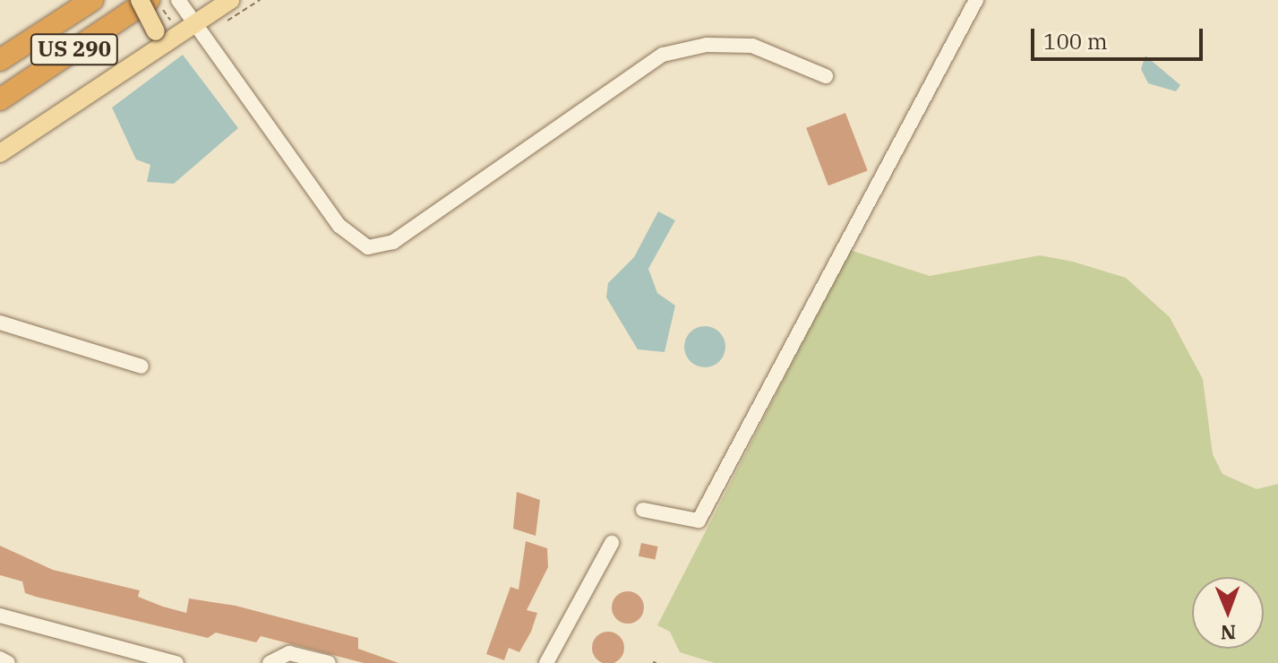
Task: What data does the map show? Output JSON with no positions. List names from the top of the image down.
{
  "streets": {
    "highway": ["US 290"]
  },
  "scale_bar": "100 m",
  "north": "bottom"
}
